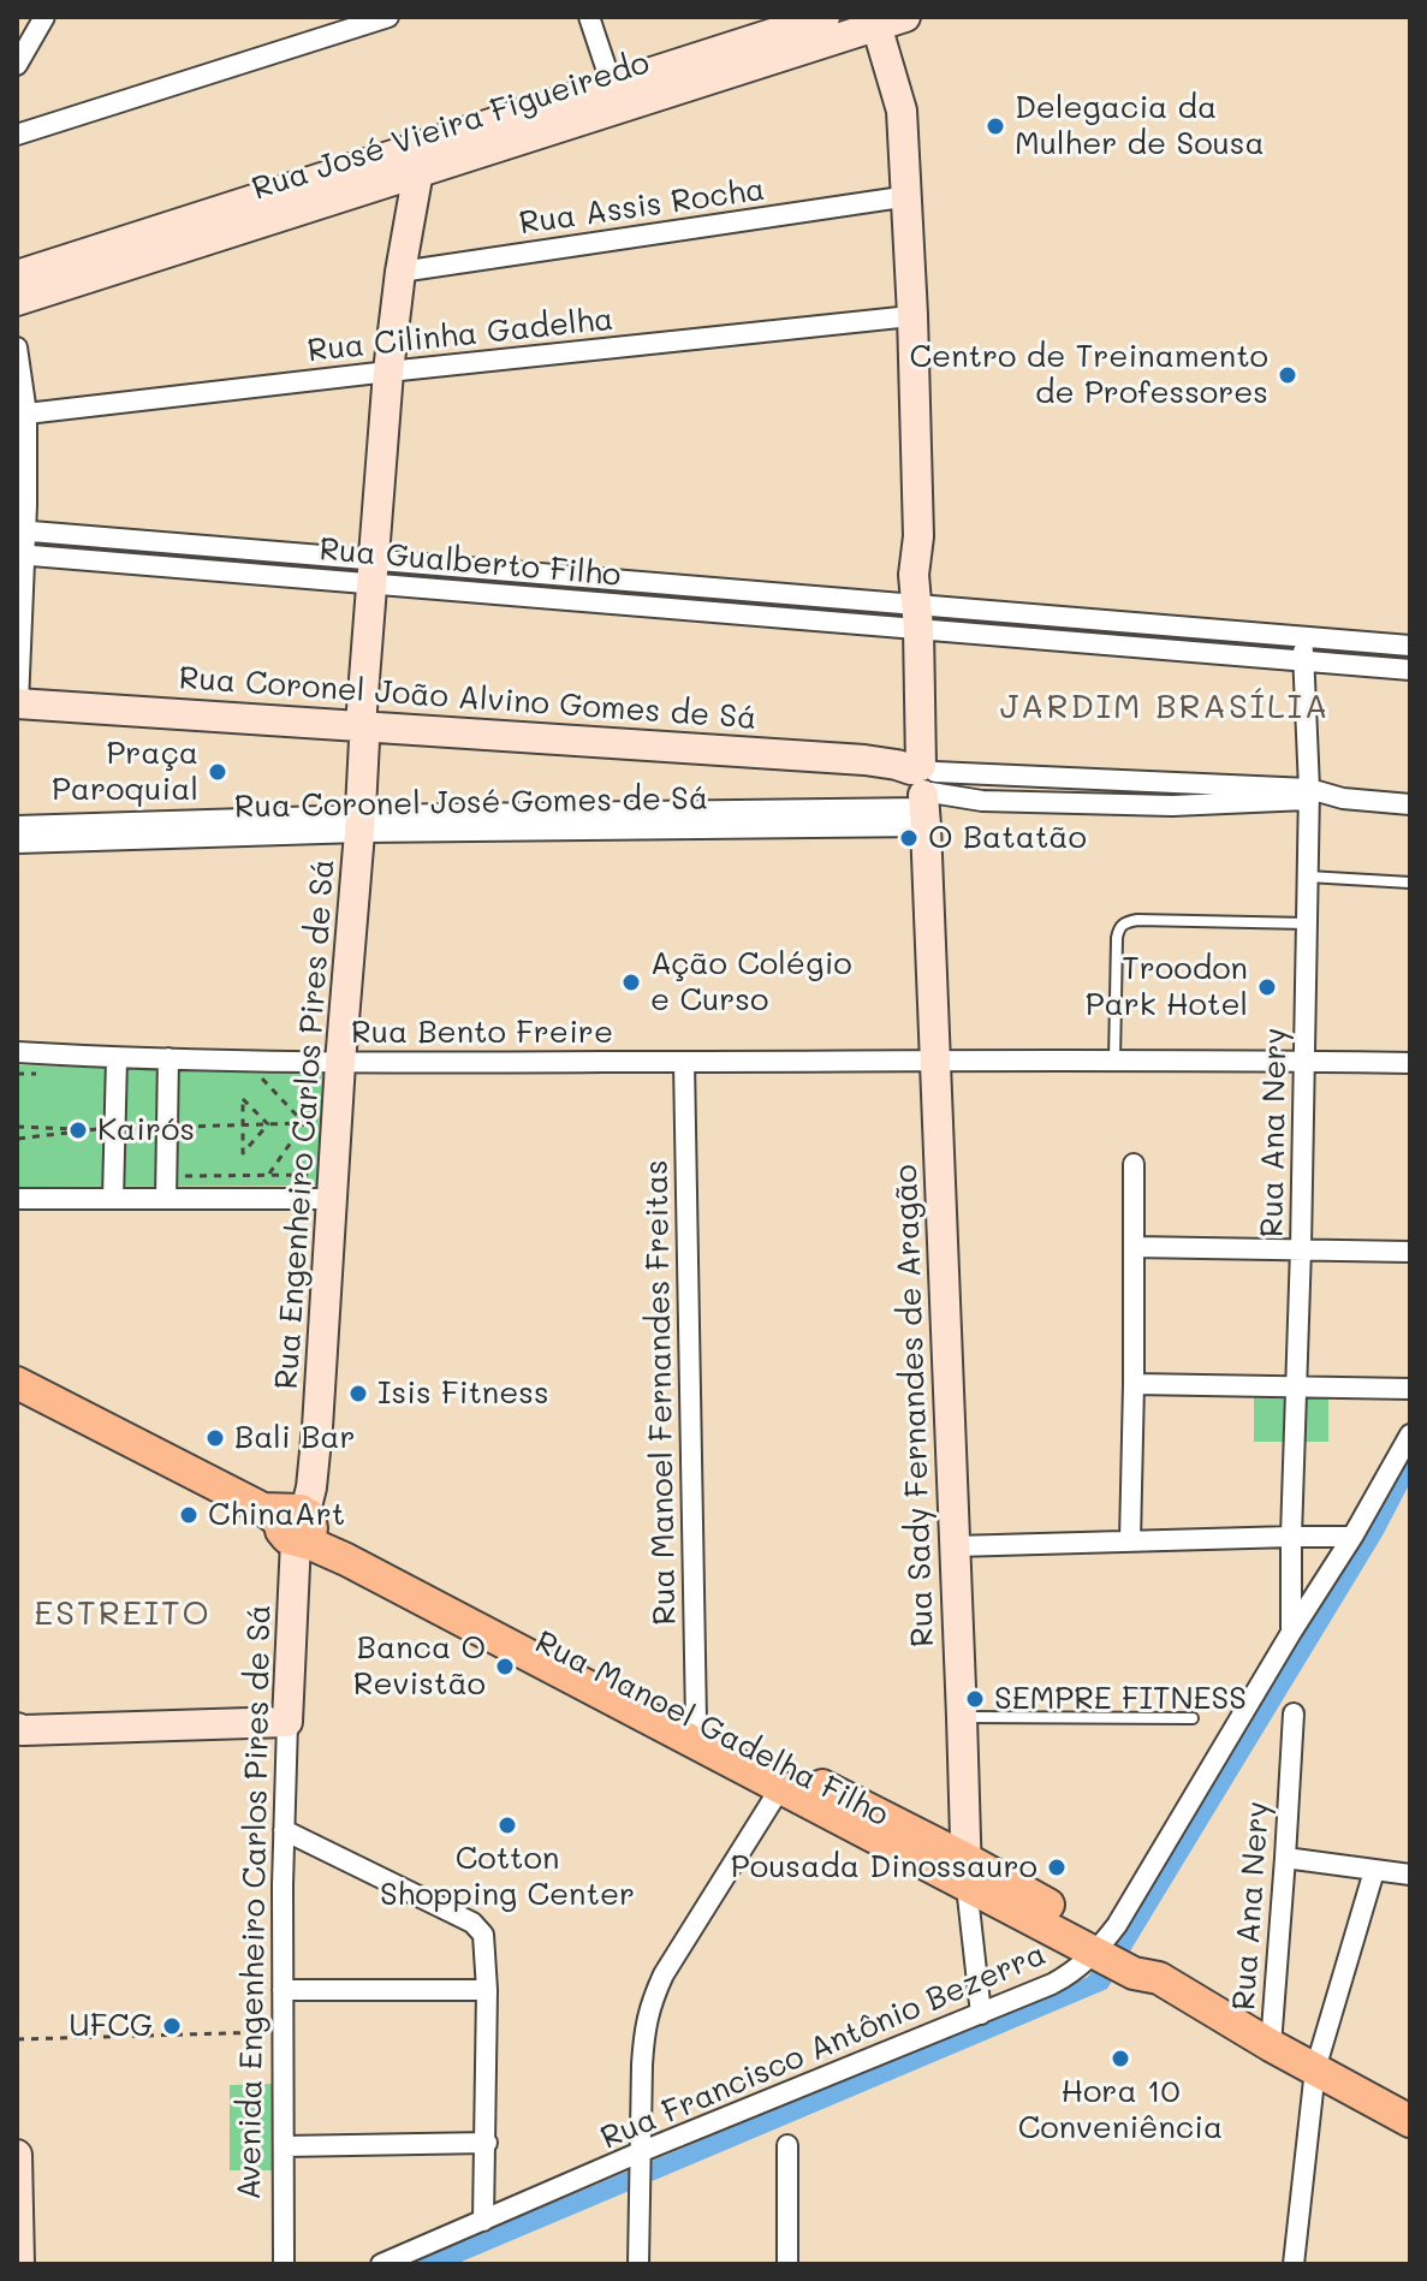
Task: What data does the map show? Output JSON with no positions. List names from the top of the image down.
{
  "streets": {
    "main road": ["Rua Manoel Gadelha Filho"],
    "street": [
      "Rua José Vieira Figueiredo",
      "Rua Assis Rocha",
      "Rua Cilinha Gadelha",
      "Rua Gualberto Filho",
      "Rua Coronel João Alvino Gomes de Sá",
      "Rua Coronel José Gomes de Sá",
      "Rua Bento Freire",
      "Rua Engenheiro Carlos Pires de Sá",
      "Rua Ana Nery",
      "Rua Manoel Fernandes Freitas",
      "Rua Sady Fernandes de Aragão",
      "Avenida Engenheiro Carlos Pires de Sá",
      "Rua Francisco Antônio Bezerra"
    ]
  },
  "crossings": [
    ["Rua José Vieira Figueiredo", "Rua Engenheiro Carlos Pires de Sá"],
    ["Rua Assis Rocha", "Rua Engenheiro Carlos Pires de Sá"],
    ["Rua Cilinha Gadelha", "Rua Engenheiro Carlos Pires de Sá"],
    ["Rua Gualberto Filho", "Rua Engenheiro Carlos Pires de Sá"],
    ["Rua Gualberto Filho", "Rua Sady Fernandes de Aragão"],
    ["Rua Coronel João Alvino Gomes de Sá", "Rua Coronel José Gomes de Sá"],
    ["Rua Coronel João Alvino Gomes de Sá", "Rua Engenheiro Carlos Pires de Sá"],
    ["Rua Coronel João Alvino Gomes de Sá", "Rua Sady Fernandes de Aragão"],
    ["Rua Coronel José Gomes de Sá", "Rua Engenheiro Carlos Pires de Sá"],
    ["Rua Coronel José Gomes de Sá", "Rua Ana Nery"],
    ["Rua Coronel José Gomes de Sá", "Rua Sady Fernandes de Aragão"],
    ["Rua Bento Freire", "Rua Engenheiro Carlos Pires de Sá"],
    ["Rua Bento Freire", "Rua Ana Nery"],
    ["Rua Bento Freire", "Rua Manoel Fernandes Freitas"],
    ["Rua Bento Freire", "Rua Sady Fernandes de Aragão"],
    ["Rua Engenheiro Carlos Pires de Sá", "Rua Manoel Gadelha Filho"],
    ["Rua Engenheiro Carlos Pires de Sá", "Avenida Engenheiro Carlos Pires de Sá"],
    ["Rua Ana Nery", "Rua Manoel Gadelha Filho"],
    ["Rua Ana Nery", "Rua Francisco Antônio Bezerra"],
    ["Rua Manoel Fernandes Freitas", "Rua Manoel Gadelha Filho"],
    ["Rua Sady Fernandes de Aragão", "Rua Manoel Gadelha Filho"],
    ["Rua Sady Fernandes de Aragão", "Rua Francisco Antônio Bezerra"],
    ["Rua Manoel Gadelha Filho", "Avenida Engenheiro Carlos Pires de Sá"],
    ["Rua Manoel Gadelha Filho", "Rua Francisco Antônio Bezerra"]
  ],
  "districts": ["JARDIM BRASÍLIA", "ESTREITO"],
  "places": [
    "Delegacia da Mulher de Sousa",
    "Centro de Treinamento de Professores",
    "Praça Paroquial",
    "O Batatão",
    "Ação Colégio e Curso",
    "Troodon Park Hotel",
    "Kairós",
    "Isis Fitness",
    "Bali Bar",
    "ChinaArt",
    "Banca O Revistão",
    "SEMPRE FITNESS",
    "Cotton Shopping Center",
    "Pousada Dinossauro",
    "UFCG",
    "Hora 10 Conveniência"
  ]
}
